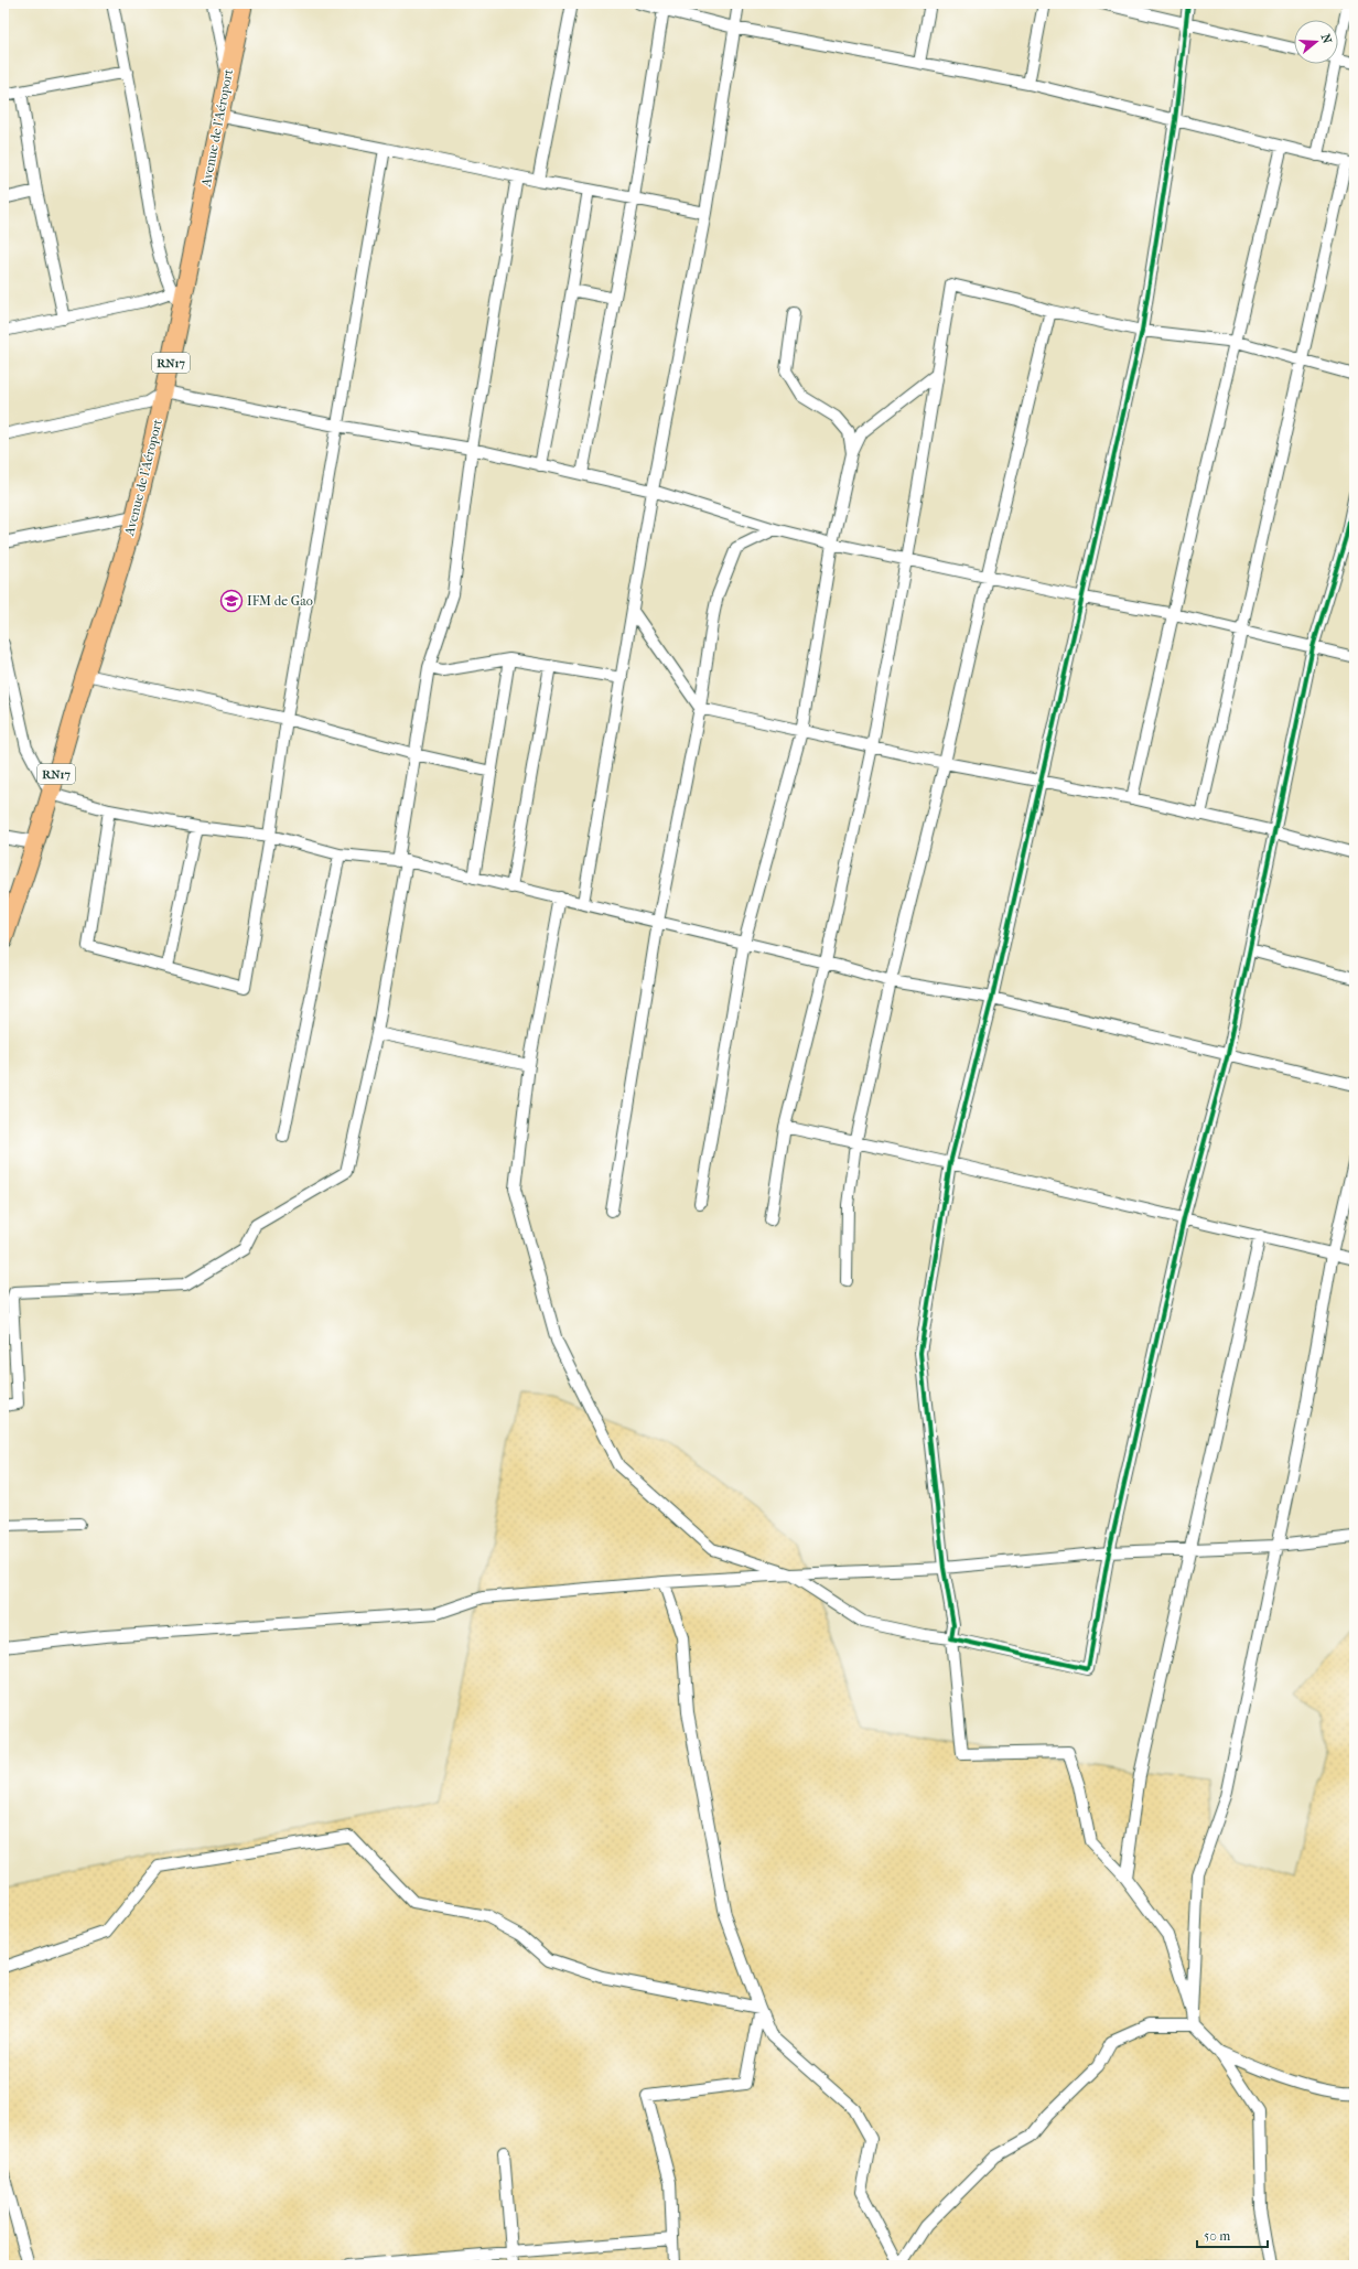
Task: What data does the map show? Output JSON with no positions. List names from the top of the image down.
{
  "streets": {
    "main road": ["Avenue de l'Aéroport", "RN17"]
  },
  "places": {
    "school or university": ["IFM de Gao"]
  },
  "scale_bar": "50 m",
  "north": "right"
}
